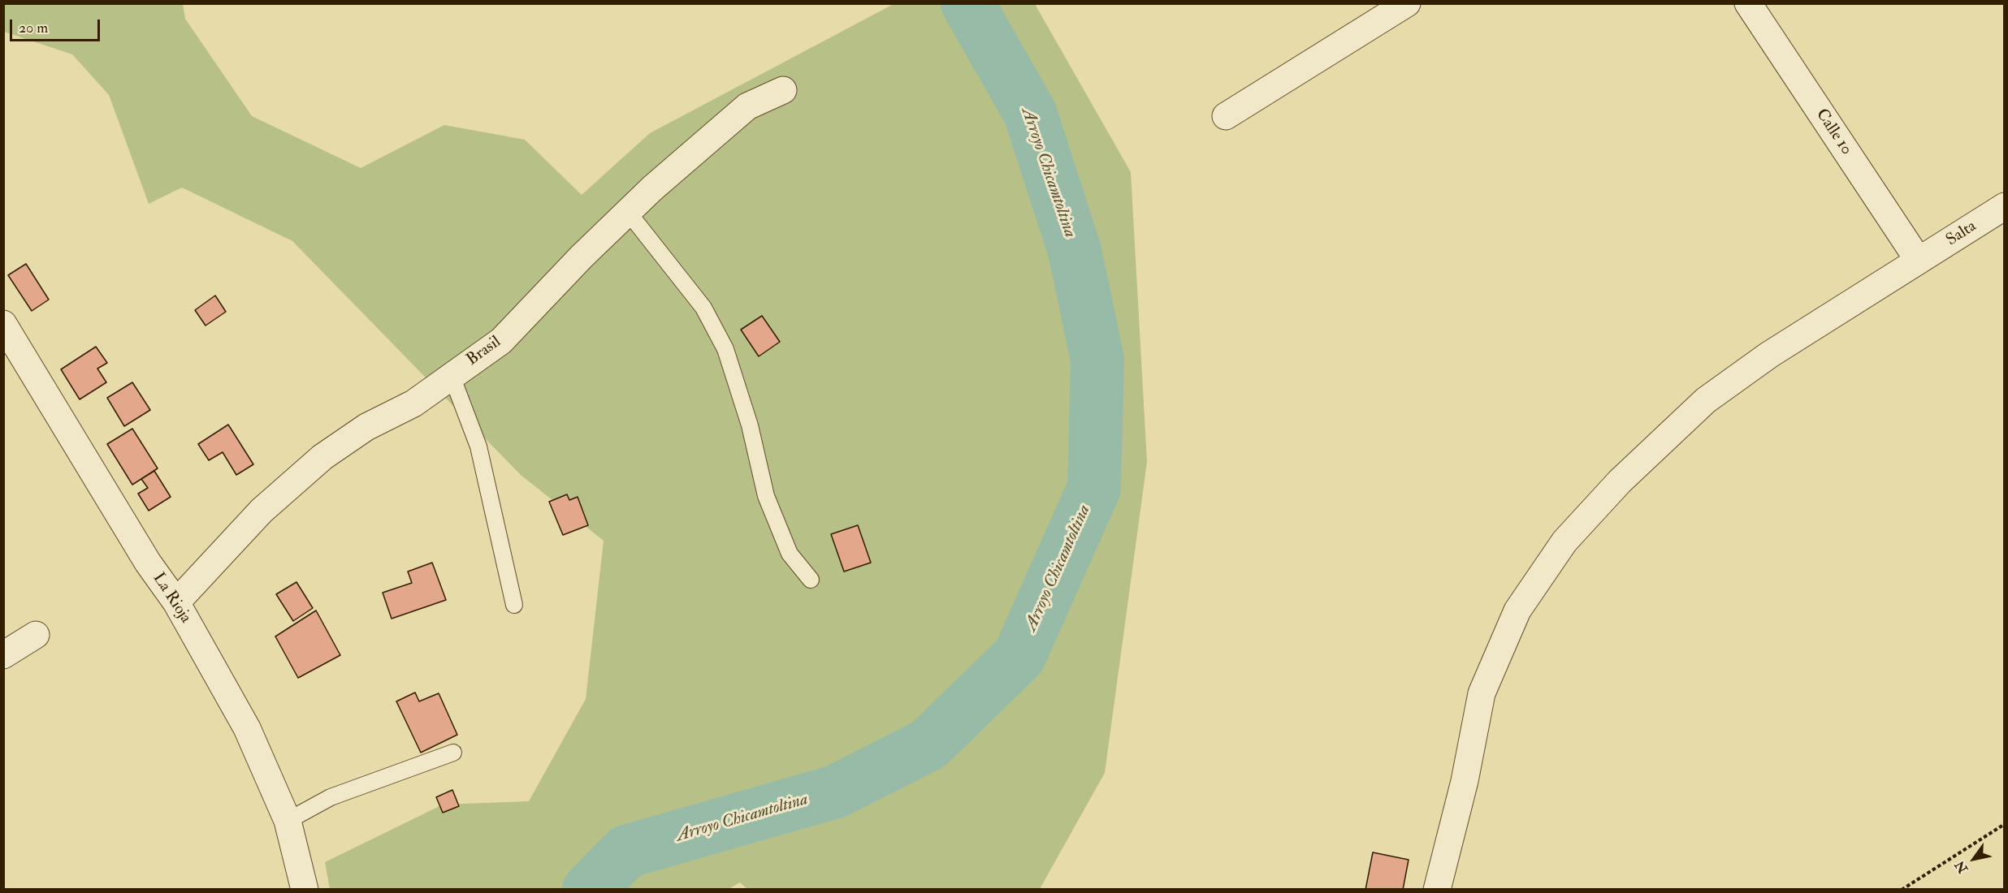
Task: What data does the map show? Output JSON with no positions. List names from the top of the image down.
{
  "streets": {
    "street": [
      "Calle 10",
      "Salta",
      "Brasil",
      "La Rioja"
    ]
  },
  "crossings": [
    ["Calle 10", "Salta"],
    ["Brasil", "La Rioja"]
  ],
  "water": ["Arroyo Chicamtoltina"],
  "scale_bar": "20 m",
  "north": "bottom left"
}
